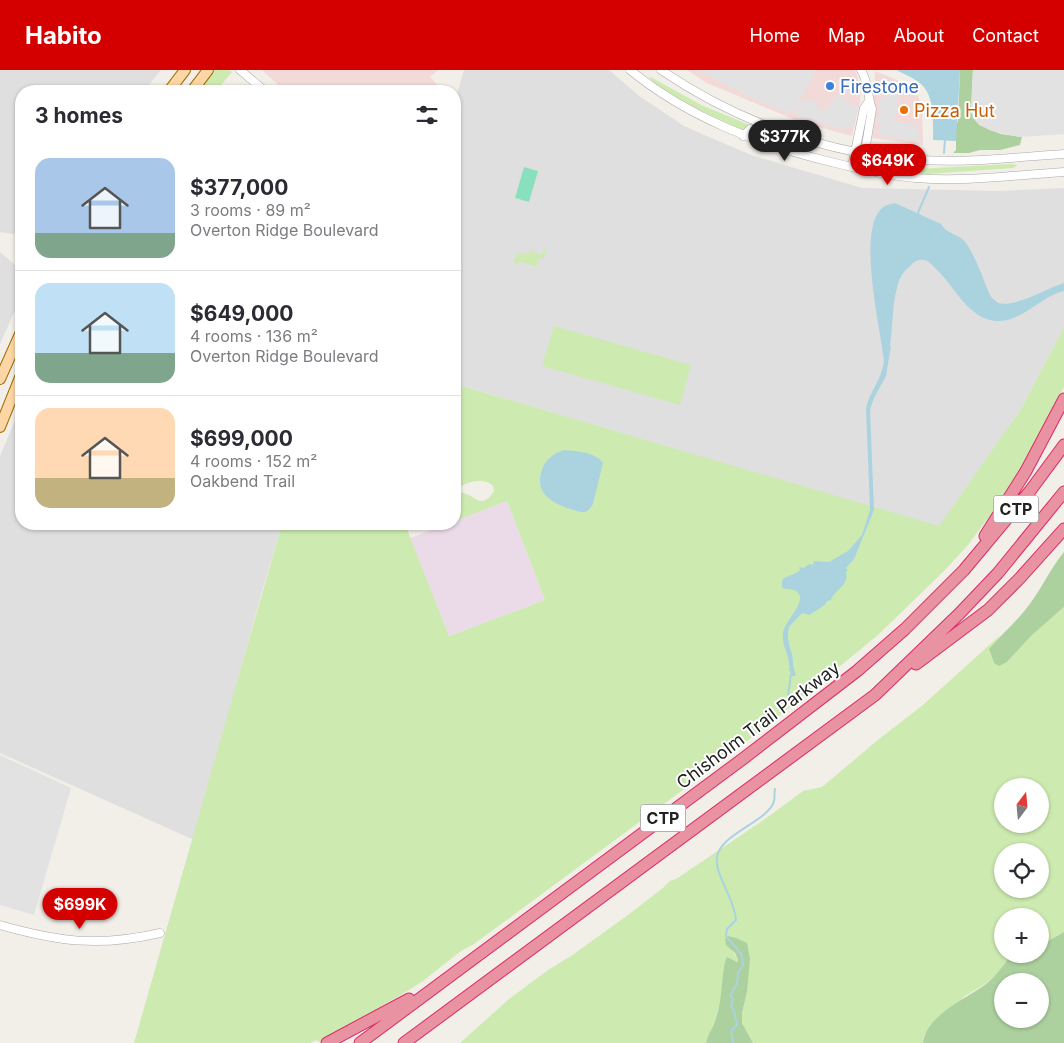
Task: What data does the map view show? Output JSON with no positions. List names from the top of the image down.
{
  "streets": {
    "highway": ["CTP", "Chisholm Trail Parkway"]
  },
  "places": ["Firestone", "Pizza Hut"],
  "north": "top",
  "page": {
    "header": "Habito",
    "nav": [
      "Home",
      "Map",
      "About",
      "Contact"
    ],
    "heading": "3 homes",
    "price": ["$377K", "$649K", "$699K"],
    "list": [
      {
        "name": "$377,000",
        "note": "3 rooms · 89 m² · Overton Ridge Boulevard"
      },
      {
        "name": "$649,000",
        "note": "4 rooms · 136 m² · Overton Ridge Boulevard"
      },
      {
        "name": "$699,000",
        "note": "4 rooms · 152 m² · Oakbend Trail"
      }
    ],
    "map_buttons": ["+", "−"]
  }
}
